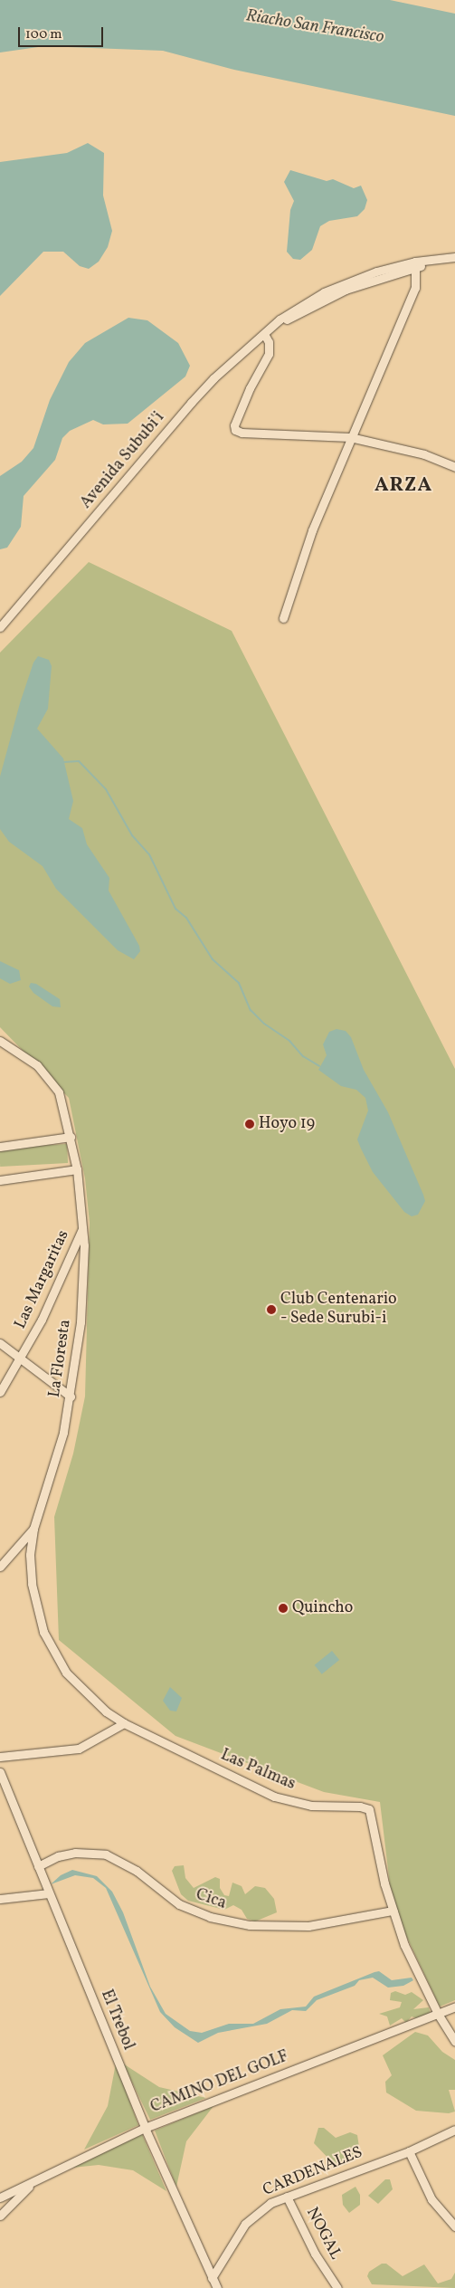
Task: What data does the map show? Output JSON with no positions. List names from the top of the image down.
{
  "streets": {
    "street": [
      "Avenida Sububi'i",
      "Las Margaritas",
      "La Floresta",
      "Las Palmas",
      "Cica",
      "El Trebol",
      "CAMINO DEL GOLF",
      "CARDENALES",
      "NOGAL"
    ]
  },
  "crossings": [
    ["Las Margaritas", "La Floresta"],
    ["La Floresta", "Las Palmas"],
    ["Las Palmas", "Cica"],
    ["Las Palmas", "CAMINO DEL GOLF"],
    ["Cica", "El Trebol"],
    ["El Trebol", "CAMINO DEL GOLF"],
    ["El Trebol", "CARDENALES"],
    ["CARDENALES", "NOGAL"]
  ],
  "districts": ["ARZA"],
  "water": ["Riacho San Francisco"],
  "places": ["Hoyo 19", "Club Centenario - Sede Surubi-i", "Quincho"],
  "scale_bar": "100 m"
}
